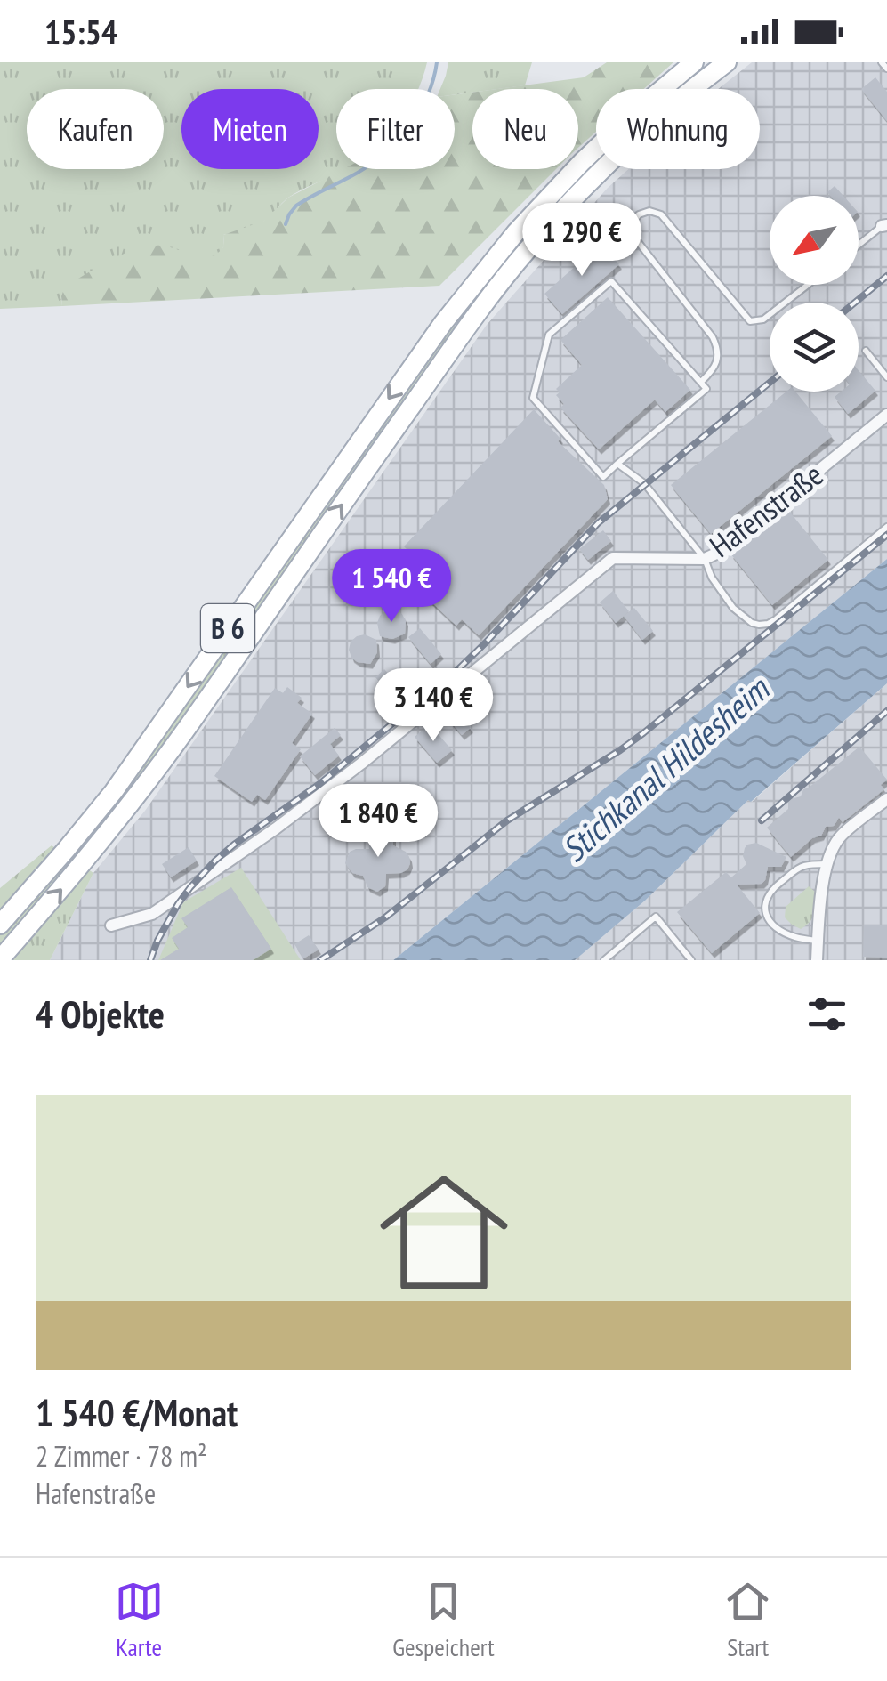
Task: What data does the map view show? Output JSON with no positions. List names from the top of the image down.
{
  "streets": {
    "main road": ["B 6"],
    "street": ["Hafenstraße"]
  },
  "water": ["Stichkanal Hildesheim"],
  "north": "bottom left",
  "page": {
    "status": "15:54",
    "chip": [
      "Kaufen",
      "Mieten",
      "Filter",
      "Neu",
      "Wohnung"
    ],
    "price": [
      "1 290 €",
      "1 540 €",
      "3 140 €",
      "1 840 €"
    ],
    "heading": "4 Objekte",
    "list": [
      {
        "name": "1 540 €/Monat",
        "note": "2 Zimmer · 78 m² · Hafenstraße"
      }
    ],
    "tabs": ["Karte", "Gespeichert", "Start"]
  }
}
